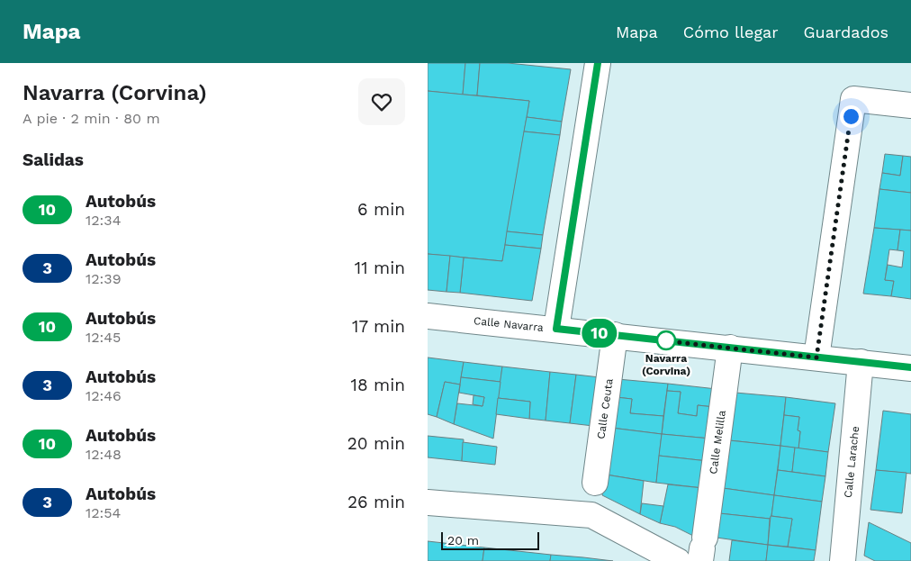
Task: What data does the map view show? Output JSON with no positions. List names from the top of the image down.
{
  "streets": {
    "street": [
      "Calle Navarra",
      "Calle Ceuta",
      "Calle Melilla",
      "Calle Larache"
    ]
  },
  "crossings": [
    ["Calle Navarra", "Calle Ceuta"],
    ["Calle Navarra", "Calle Melilla"],
    ["Calle Navarra", "Calle Larache"]
  ],
  "places": ["Navarra (Corvina)"],
  "lines": ["bus line 10"],
  "scale_bar": "20 m",
  "page": {
    "header": "Mapa",
    "nav": ["Mapa", "Cómo llegar", "Guardados"],
    "heading": [
      ["Navarra (Corvina)", "A pie · 2 min · 80 m"],
      "Salidas"
    ],
    "on_map": "10",
    "list": [
      {
        "mark": "10",
        "name": "Autobús",
        "note": "12:34",
        "value": "6 min"
      },
      {
        "mark": "3",
        "name": "Autobús",
        "note": "12:39",
        "value": "11 min"
      },
      {
        "mark": "10",
        "name": "Autobús",
        "note": "12:45",
        "value": "17 min"
      },
      {
        "mark": "3",
        "name": "Autobús",
        "note": "12:46",
        "value": "18 min"
      },
      {
        "mark": "10",
        "name": "Autobús",
        "note": "12:48",
        "value": "20 min"
      },
      {
        "mark": "3",
        "name": "Autobús",
        "note": "12:54",
        "value": "26 min"
      }
    ],
    "scale": "20 m"
  }
}
